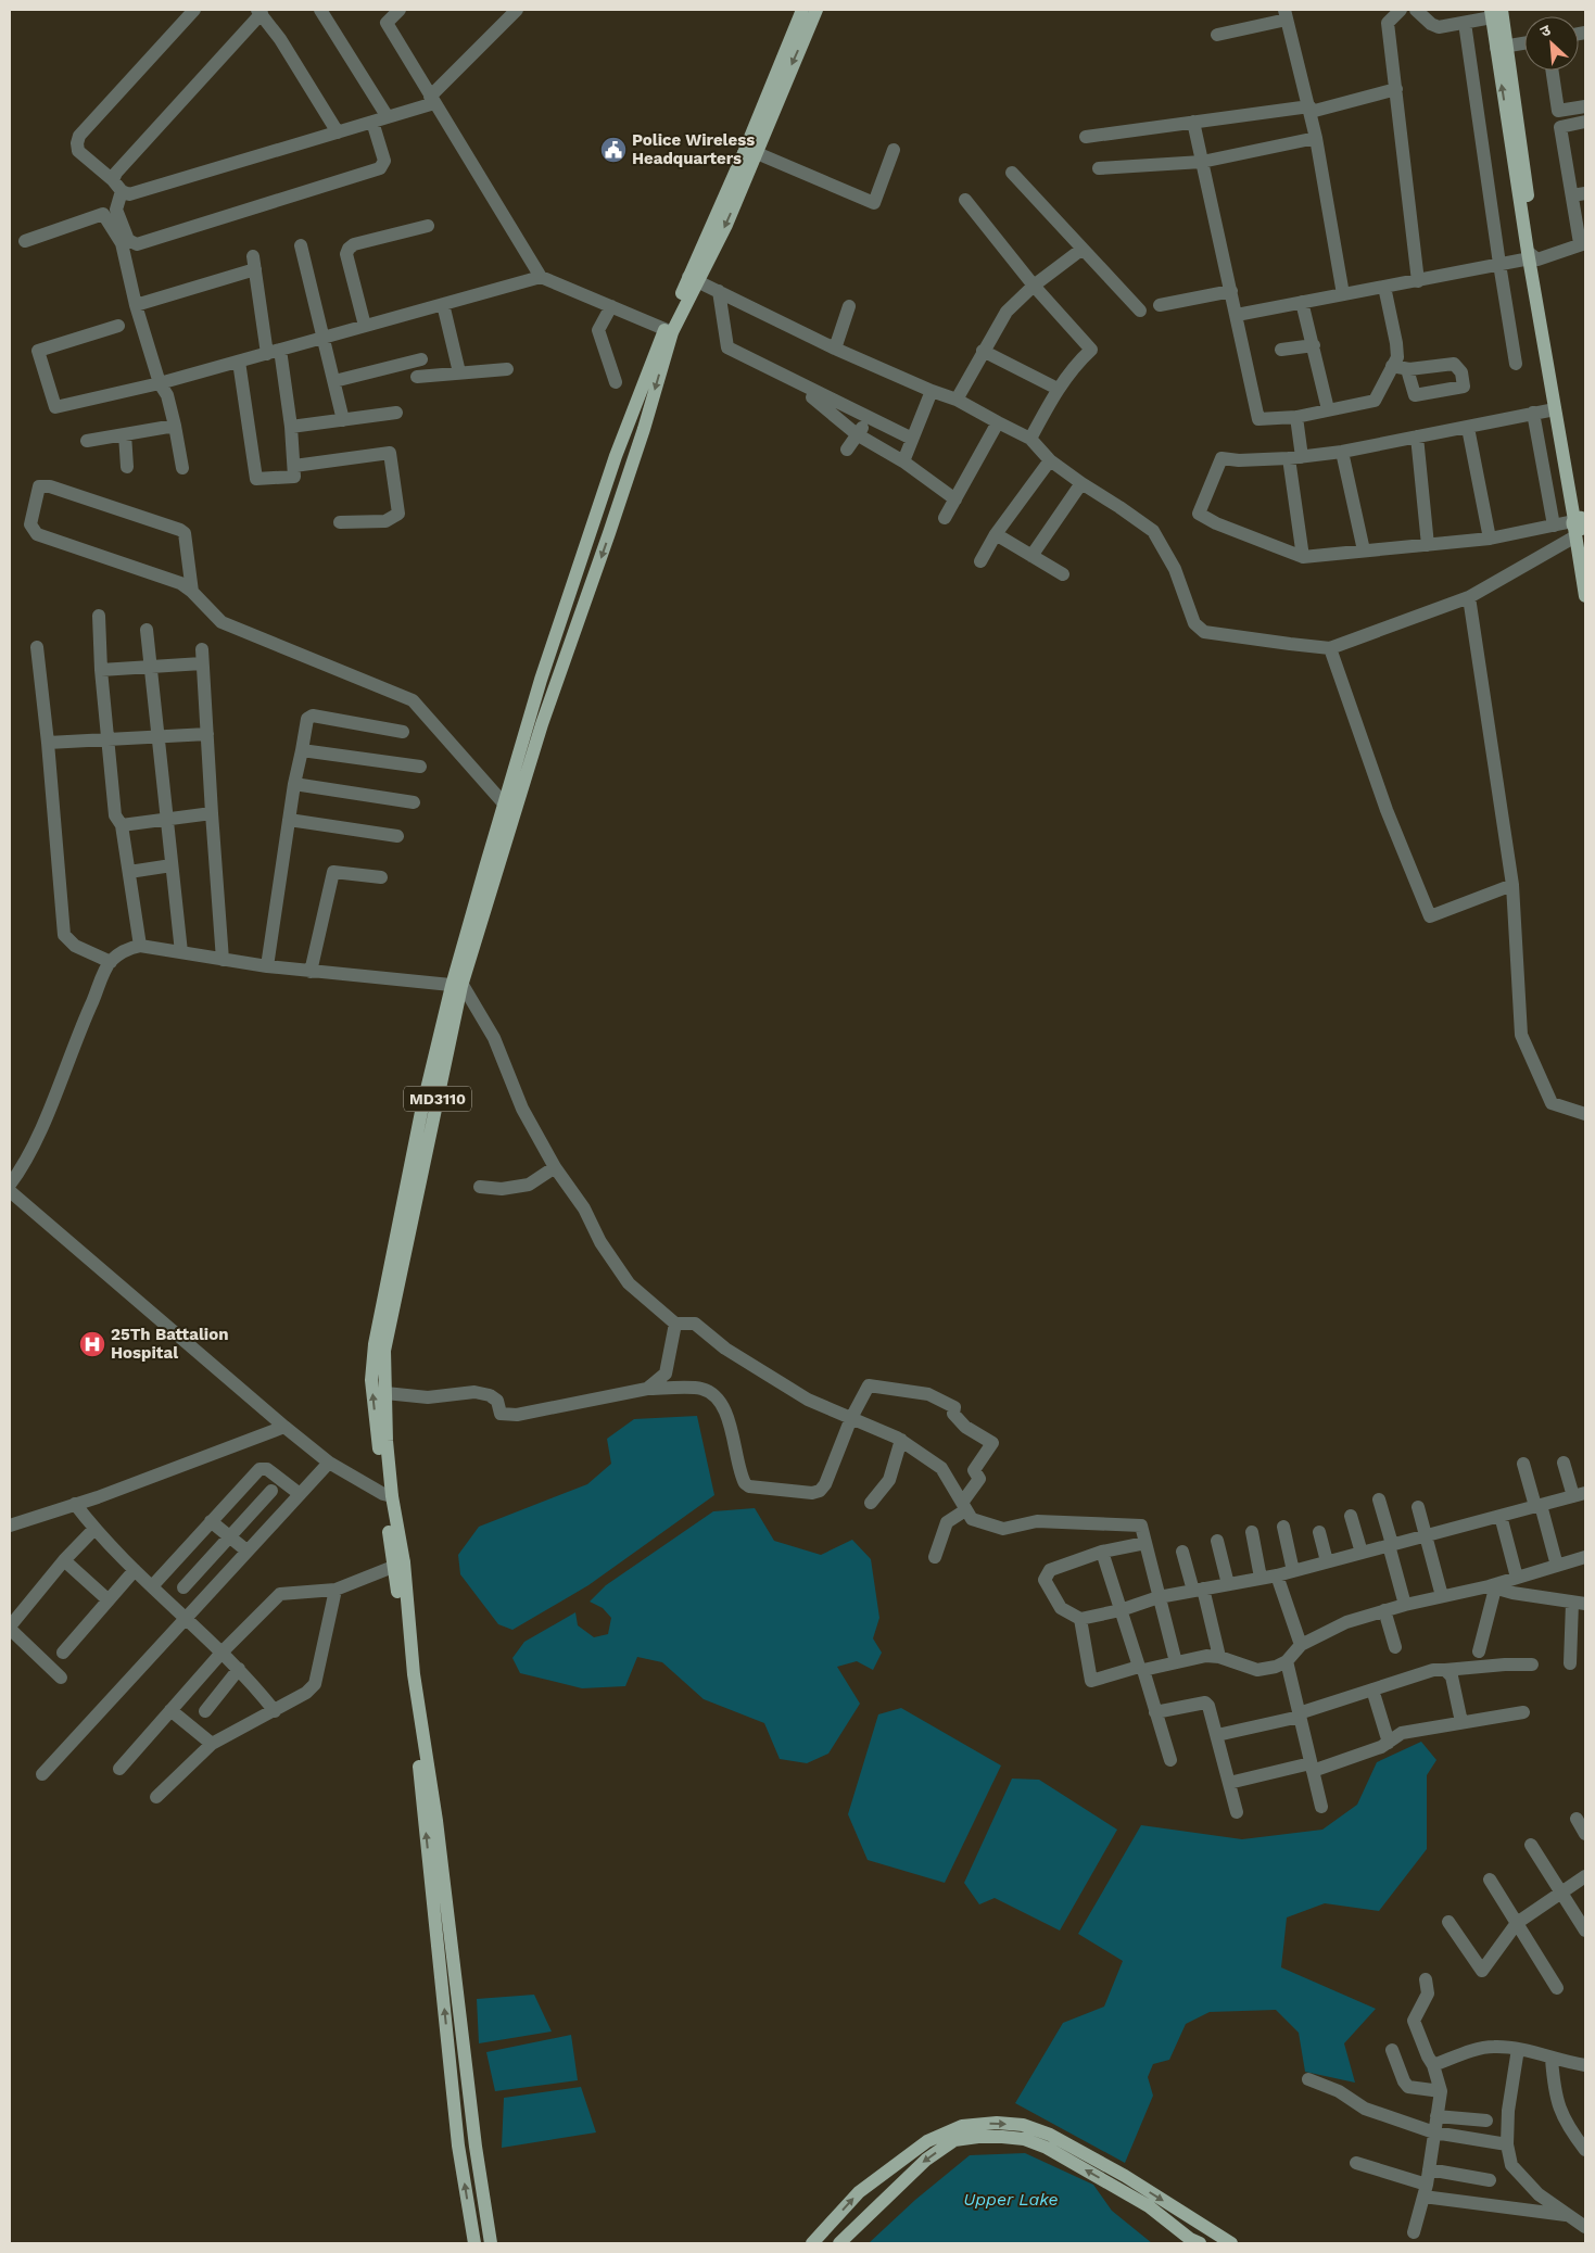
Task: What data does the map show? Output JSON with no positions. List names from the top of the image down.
{
  "streets": {
    "main road": ["MD3110"]
  },
  "water": ["Upper Lake"],
  "places": {
    "public building": ["Police Wireless Headquarters"],
    "hospital": ["25Th Battalion Hospital"]
  },
  "north": "top left"
}
